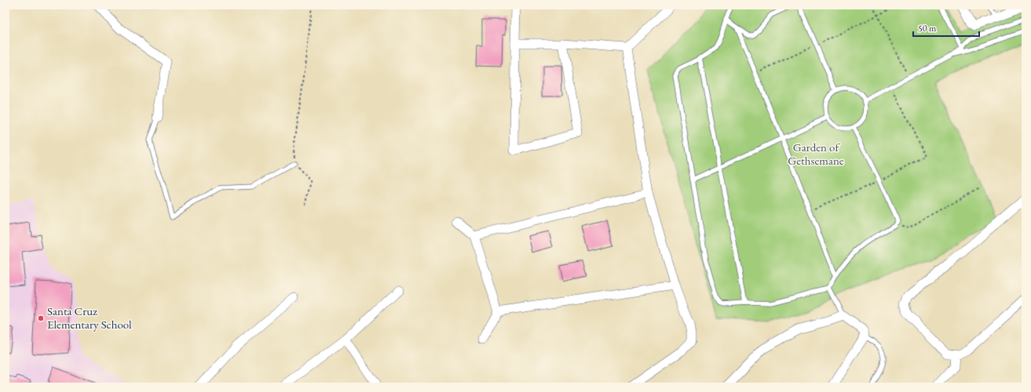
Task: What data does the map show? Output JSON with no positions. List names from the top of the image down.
{
  "parks": ["Garden of Gethsemane"],
  "places": ["Santa Cruz Elementary School"],
  "scale_bar": "50 m"
}
